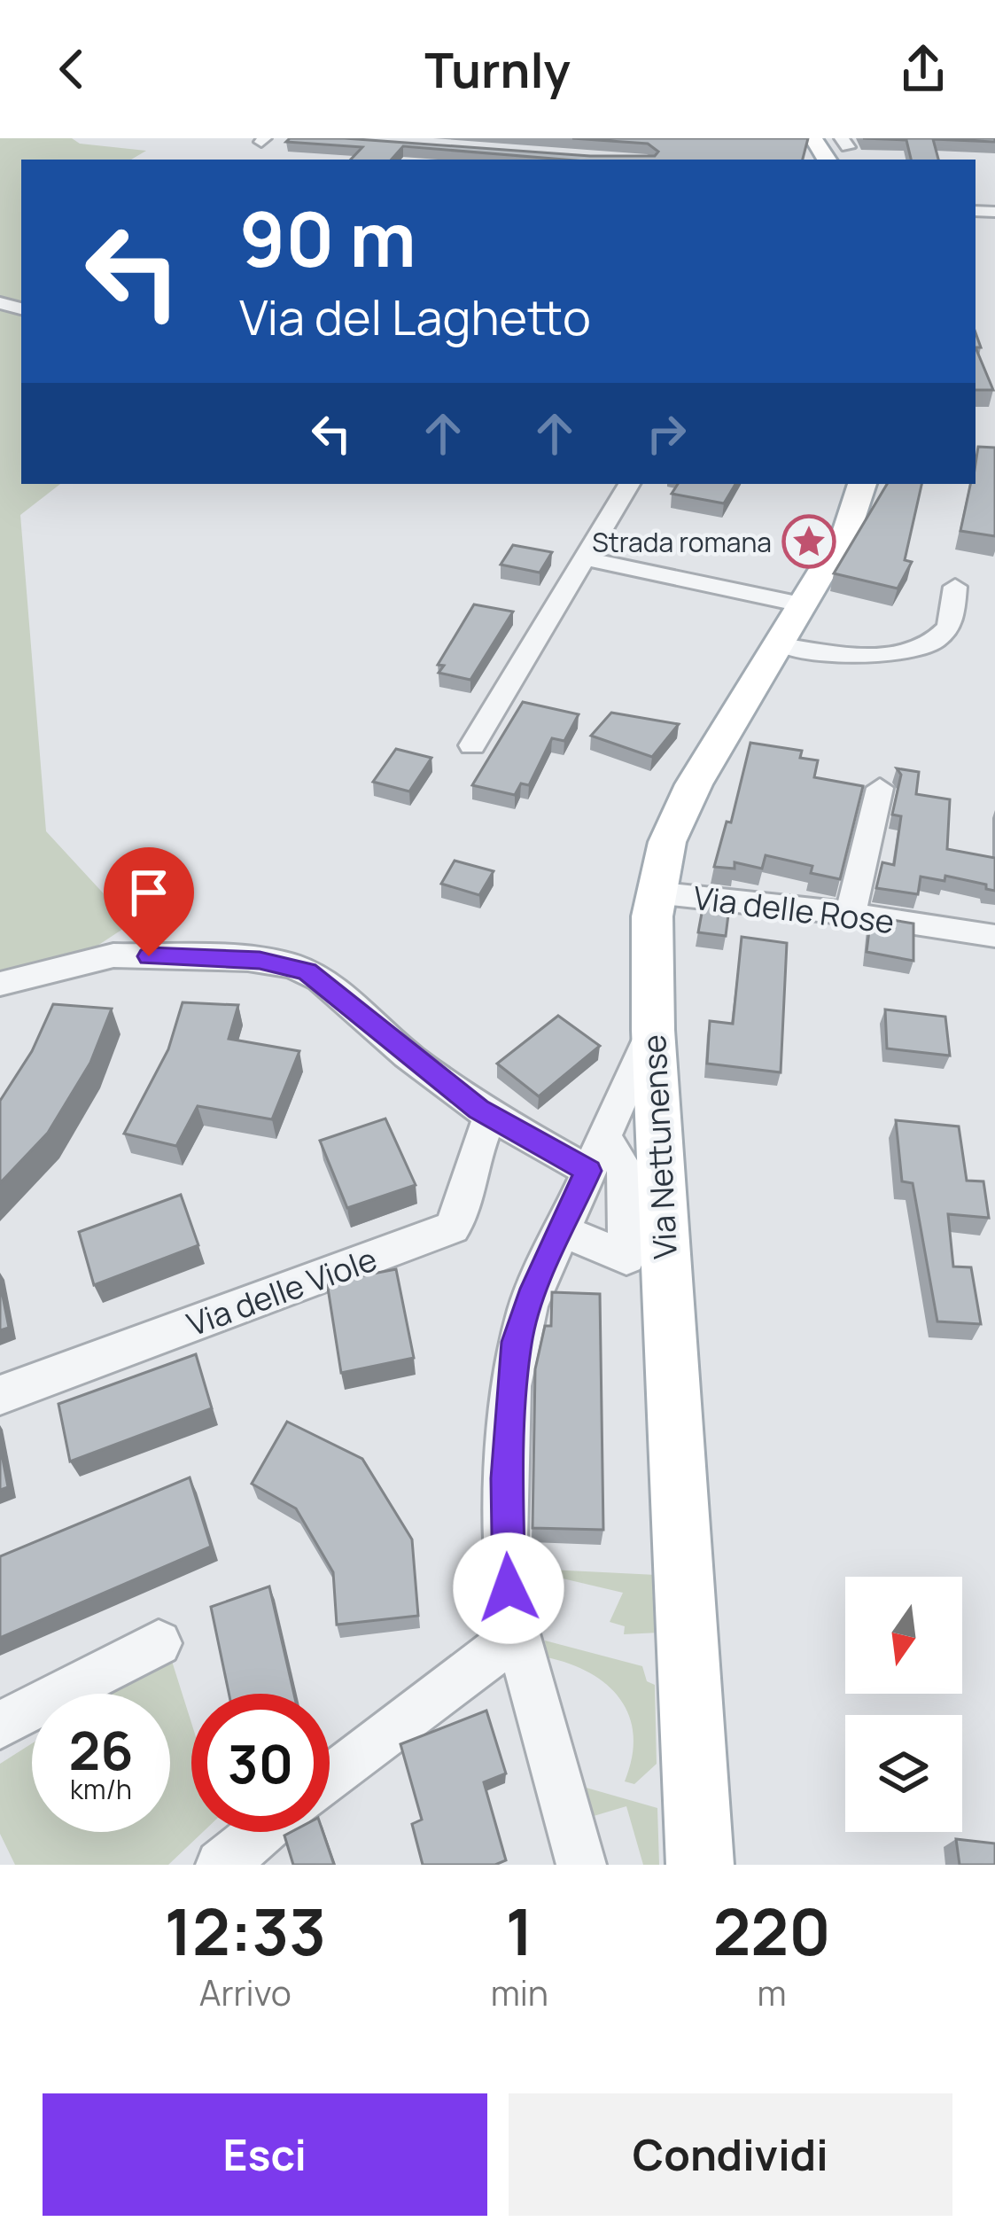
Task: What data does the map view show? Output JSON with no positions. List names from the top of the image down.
{
  "streets": {
    "main road": ["Via Nettunense"],
    "street": ["Via delle Rose", "Via delle Viole"]
  },
  "crossings": [
    ["Via delle Rose", "Via Nettunense"]
  ],
  "places": {
    "place": ["Strada romana"]
  },
  "north": "bottom",
  "page": {
    "header": "Turnly",
    "turn": ["90 m", "Via del Laghetto"],
    "speed": "26 km/h",
    "limit": "30",
    "eta": [
      "12:33",
      "Arrivo",
      "1",
      "min",
      "220",
      "m"
    ],
    "buttons": ["Esci", "Condividi"]
  }
}
